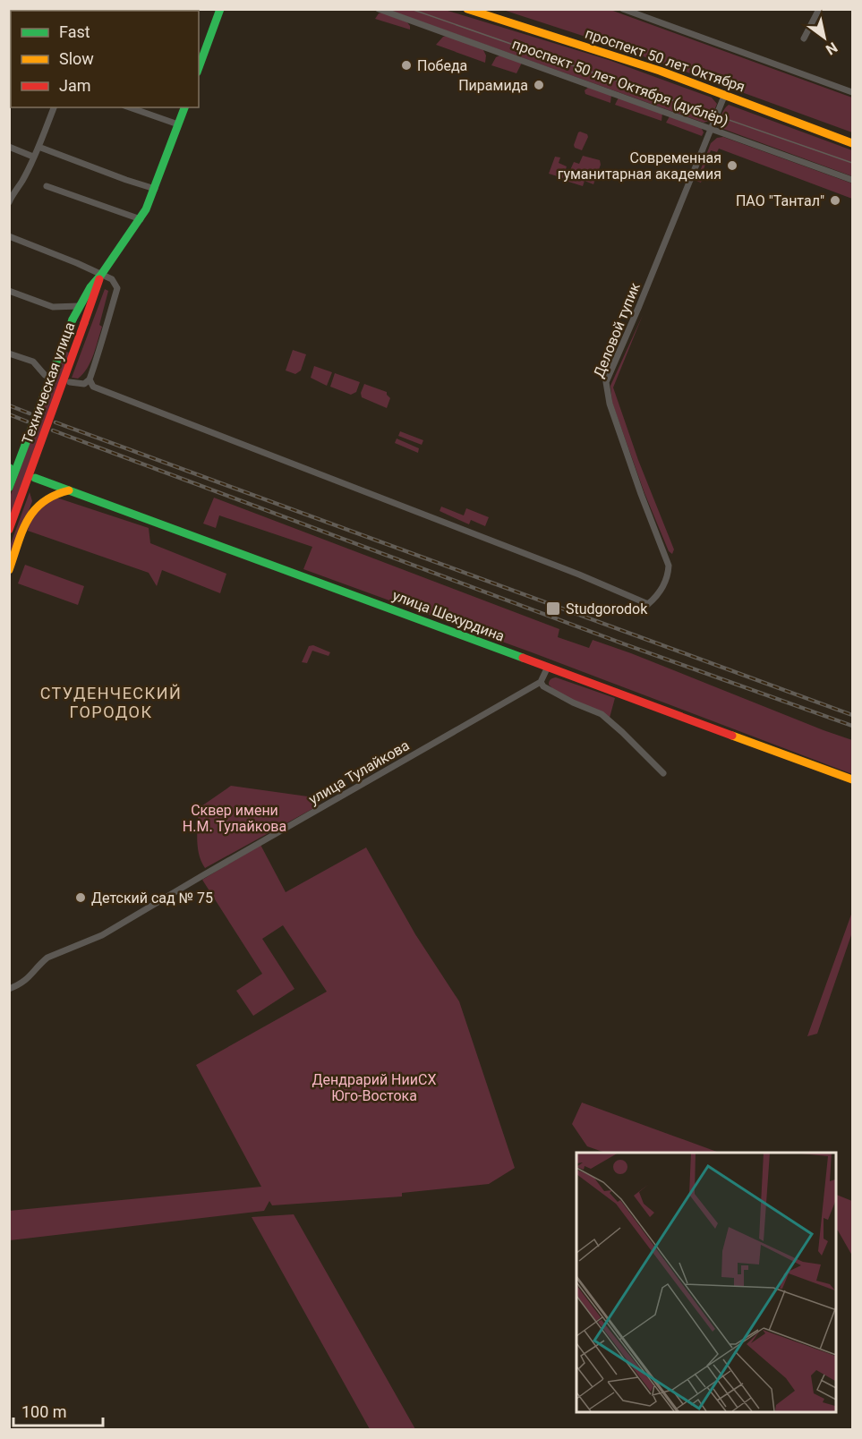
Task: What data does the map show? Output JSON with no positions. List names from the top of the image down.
{
  "streets": {
    "main road": ["проспект 50 лет Октября", "Техническая улица", "улица Шехурдина"],
    "street": ["проспект 50 лет Октября (дублёр)", "Деловой тупик", "улица Тулайкова"]
  },
  "crossings": [
    ["проспект 50 лет Октября", "Деловой тупик"],
    ["проспект 50 лет Октября (дублёр)", "Деловой тупик"]
  ],
  "districts": ["СТУДЕНЧЕСКИЙ ГОРОДОК"],
  "parks": ["Сквер имени Н.М. Тулайкова", "Дендрарий НииСХ Юго-Востока"],
  "places": {
    "other": [
      "Победа",
      "Пирамида",
      "Современная гуманитарная академия",
      "ПАО \"Тантал\"",
      "Детский сад № 75"
    ],
    "transit": ["Studgorodok"]
  },
  "legend": ["Fast", "Slow", "Jam"],
  "scale_bar": "100 m",
  "north": "bottom right"
}
